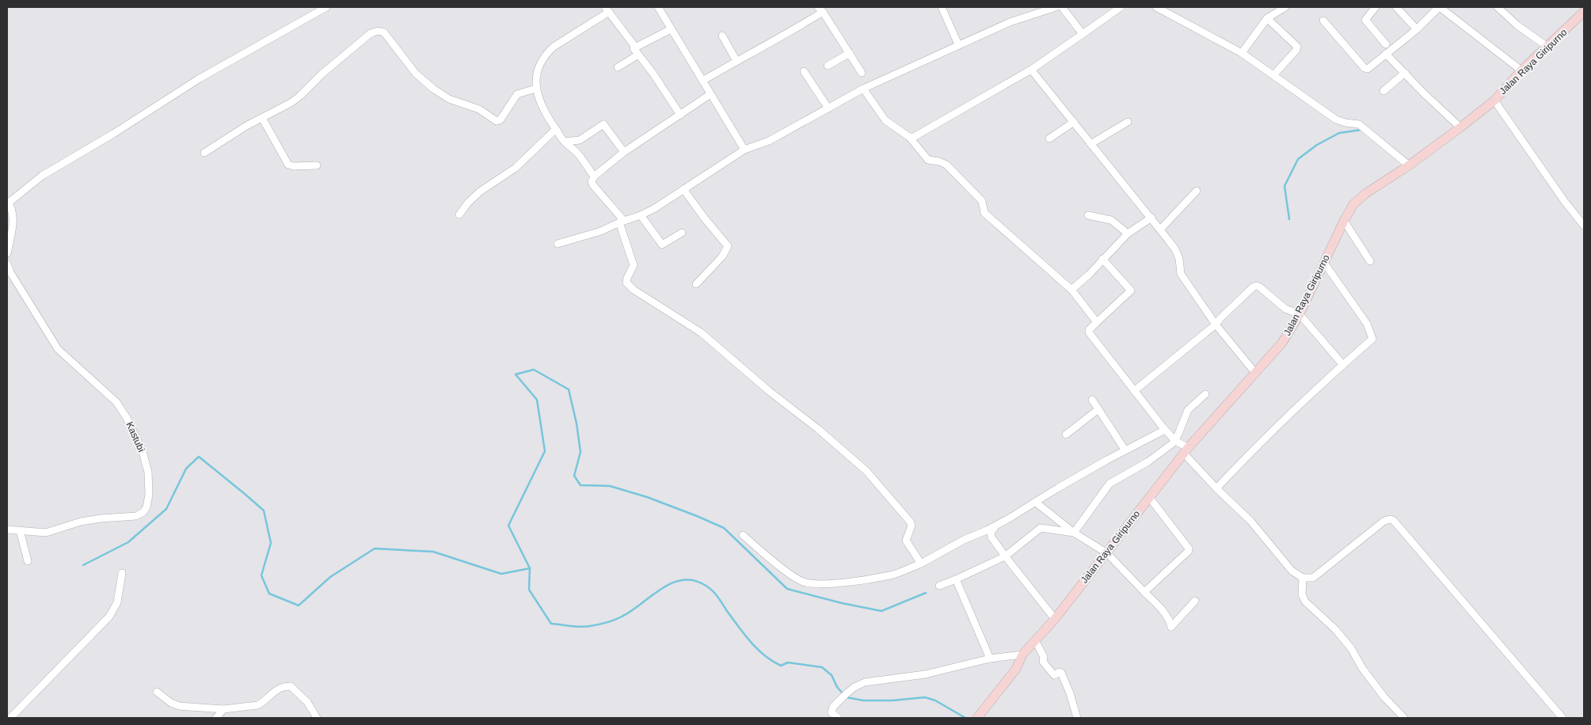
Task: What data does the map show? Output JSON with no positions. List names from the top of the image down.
{
  "streets": {
    "main road": ["Jalan Raya Giripurno"],
    "street": ["Kastubi"]
  }
}
